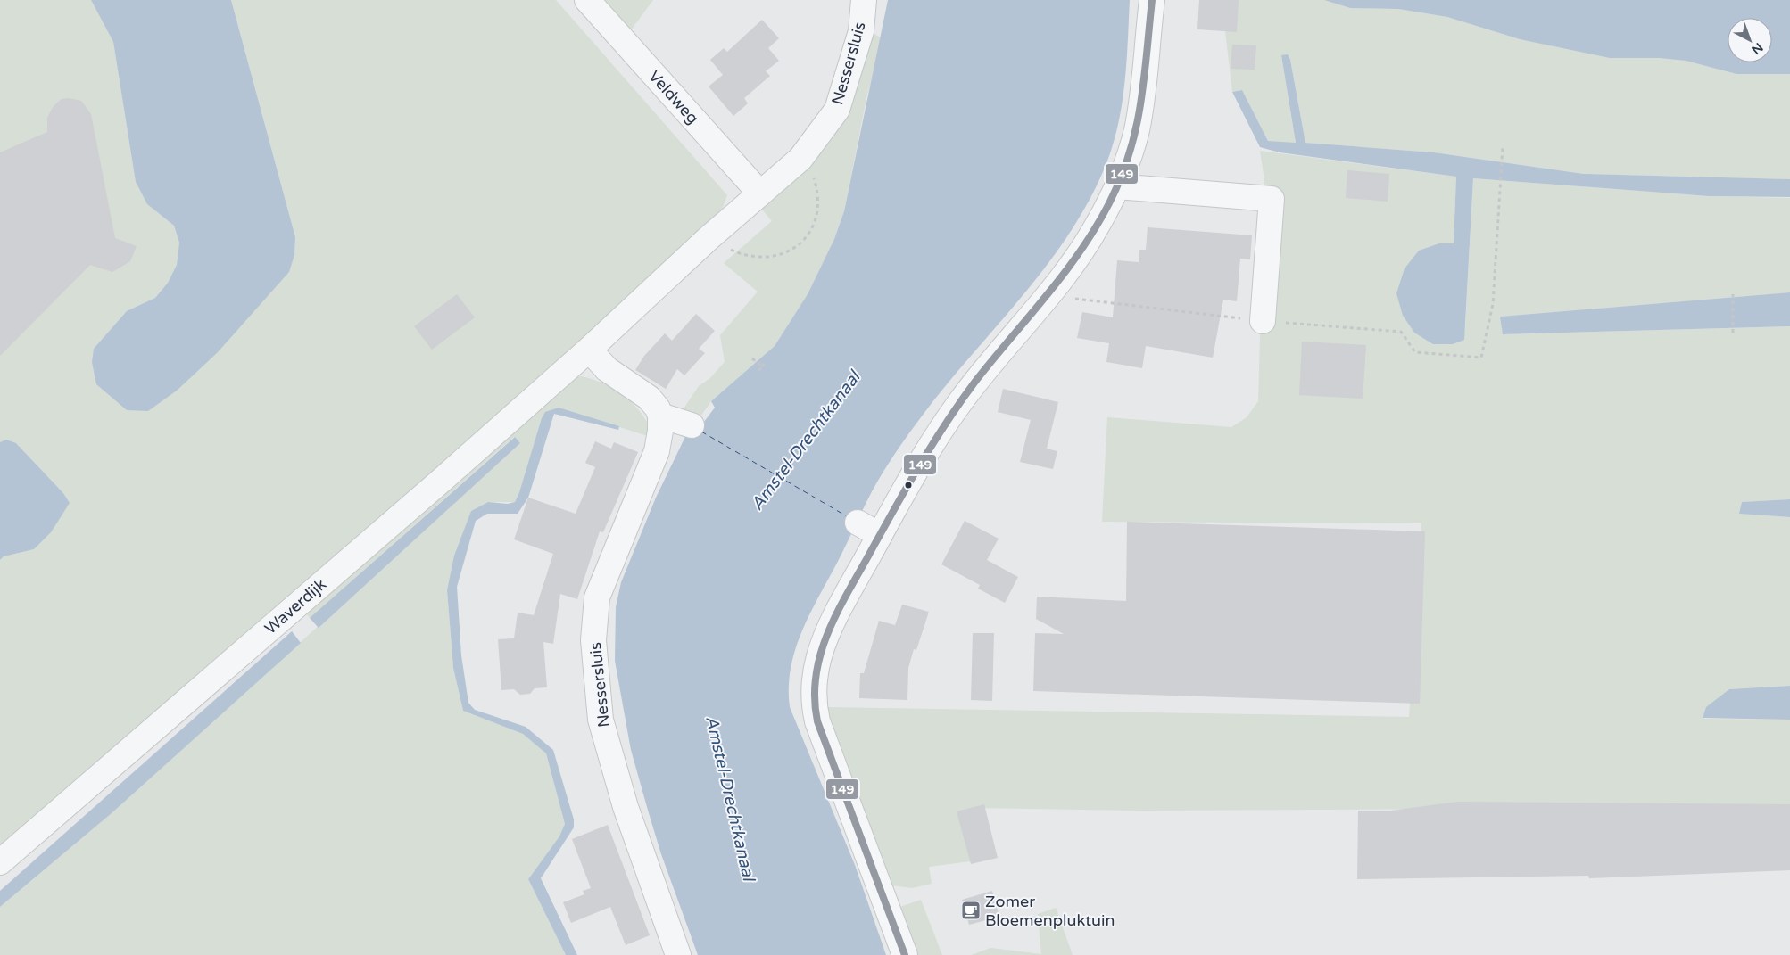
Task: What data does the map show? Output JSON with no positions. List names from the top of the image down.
{
  "streets": {
    "street": ["Nessersluis", "Veldweg", "Waverdijk"]
  },
  "crossings": [
    ["Nessersluis", "Veldweg"],
    ["Nessersluis", "Waverdijk"]
  ],
  "water": ["Amstel-Drechtkanaal"],
  "places": {
    "cafe": ["Zomer Bloemenpluktuin"]
  },
  "lines": ["transit line 149"],
  "north": "bottom right"
}
